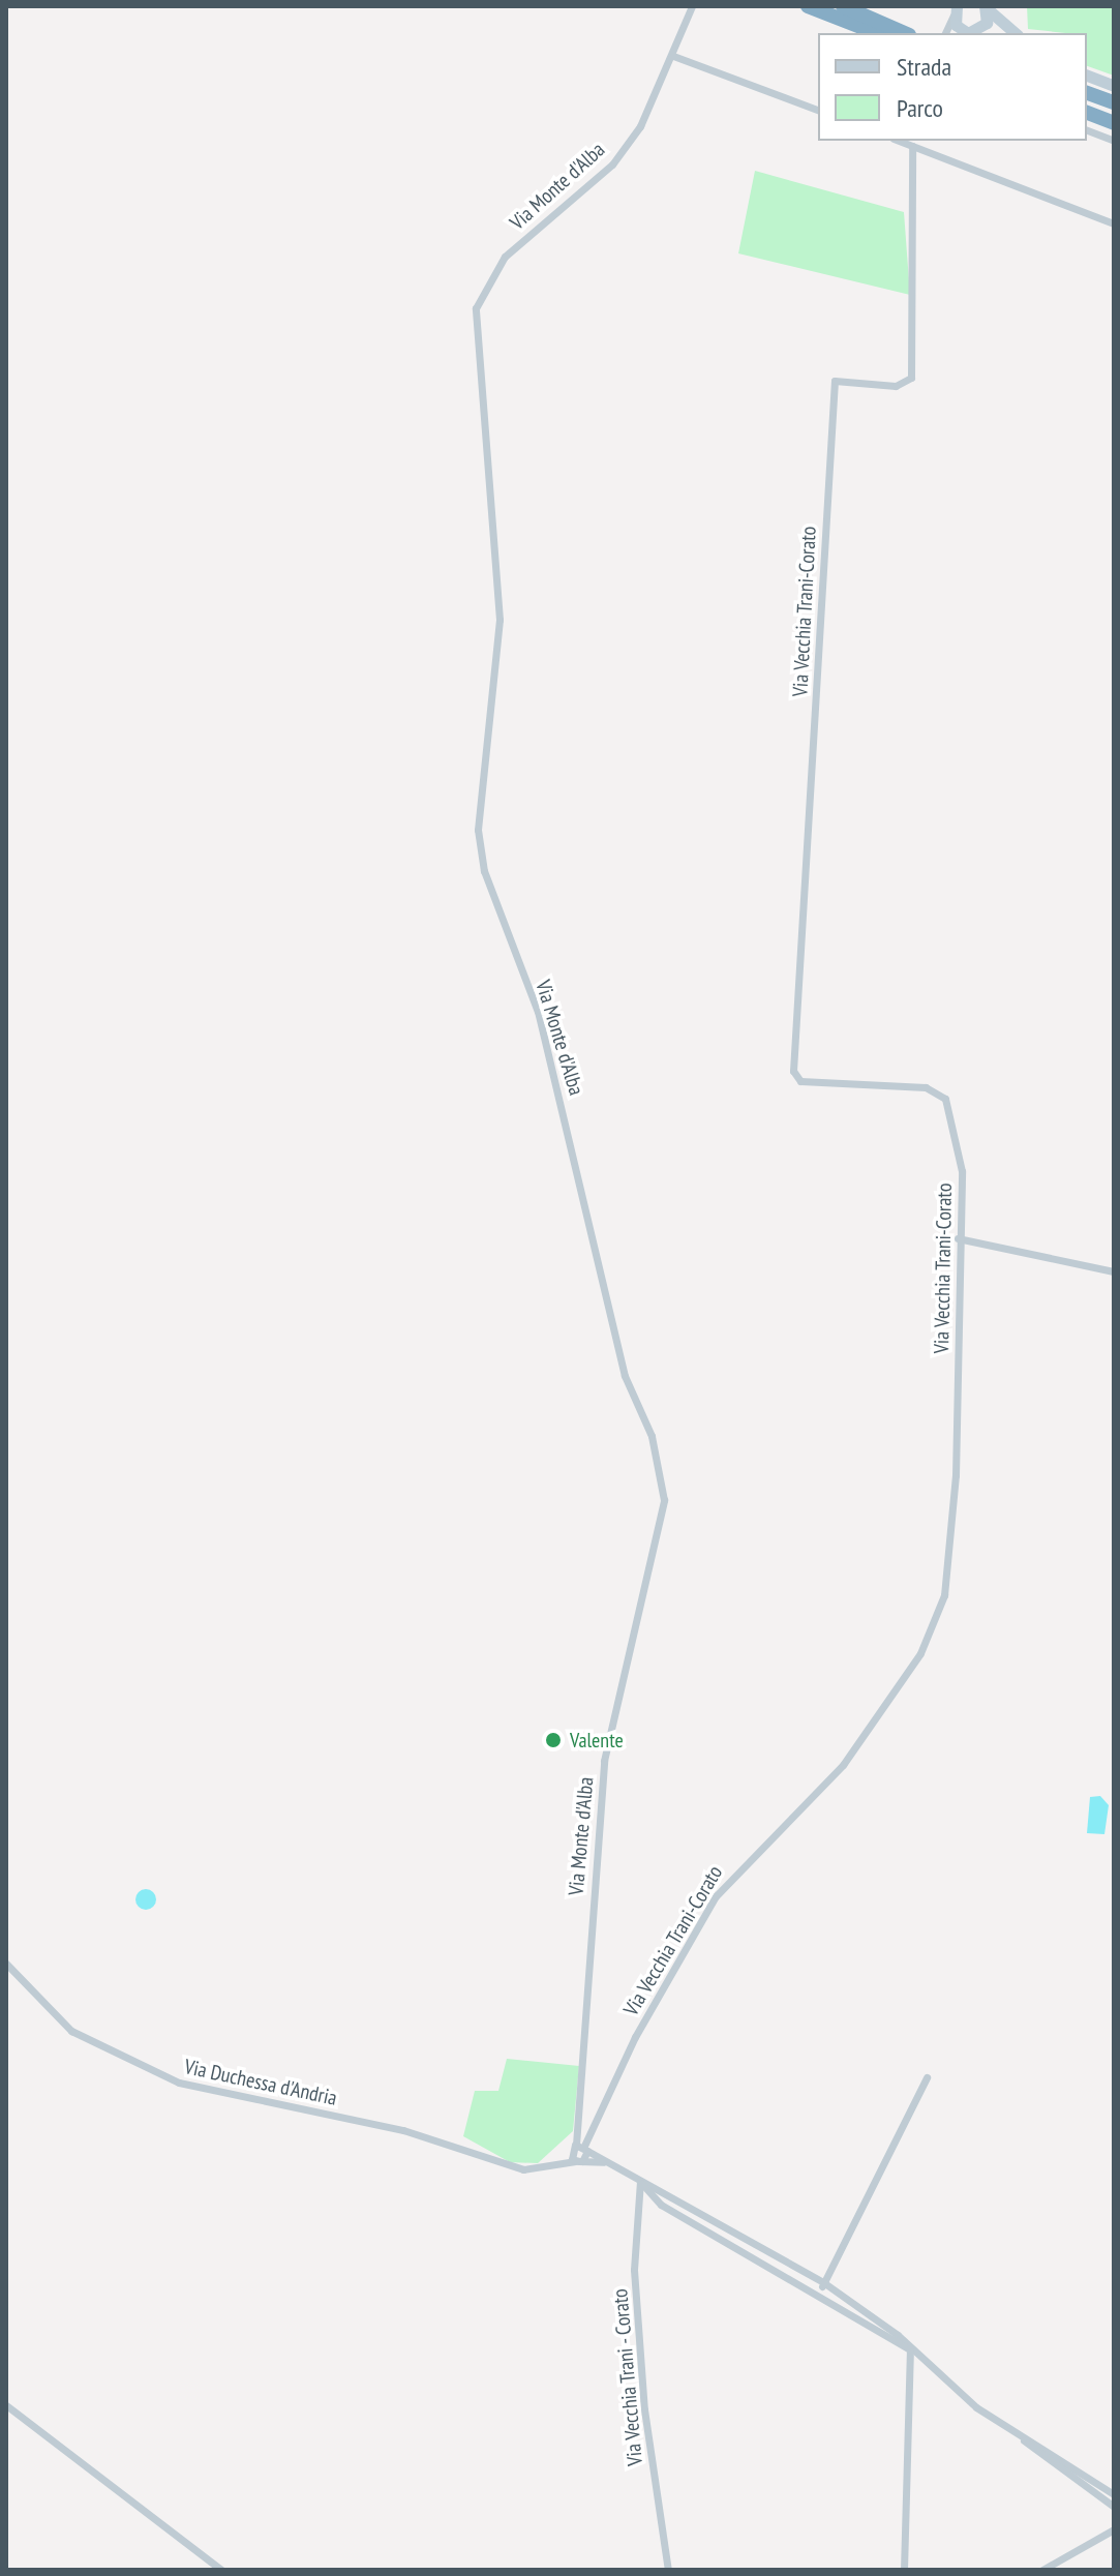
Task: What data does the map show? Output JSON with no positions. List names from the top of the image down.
{
  "streets": {
    "street": [
      "Via Monte d'Alba",
      "Via Vecchia Trani-Corato",
      "Via Duchessa d'Andria",
      "Via Vecchia Trani - Corato"
    ]
  },
  "crossings": [
    ["Via Monte d'Alba", "Via Vecchia Trani-Corato"],
    ["Via Monte d'Alba", "Via Duchessa d'Andria"],
    ["Via Vecchia Trani-Corato", "Via Duchessa d'Andria"],
    ["Via Duchessa d'Andria", "Via Vecchia Trani - Corato"]
  ],
  "places": ["Valente"],
  "legend": ["Strada", "Parco"]
}
